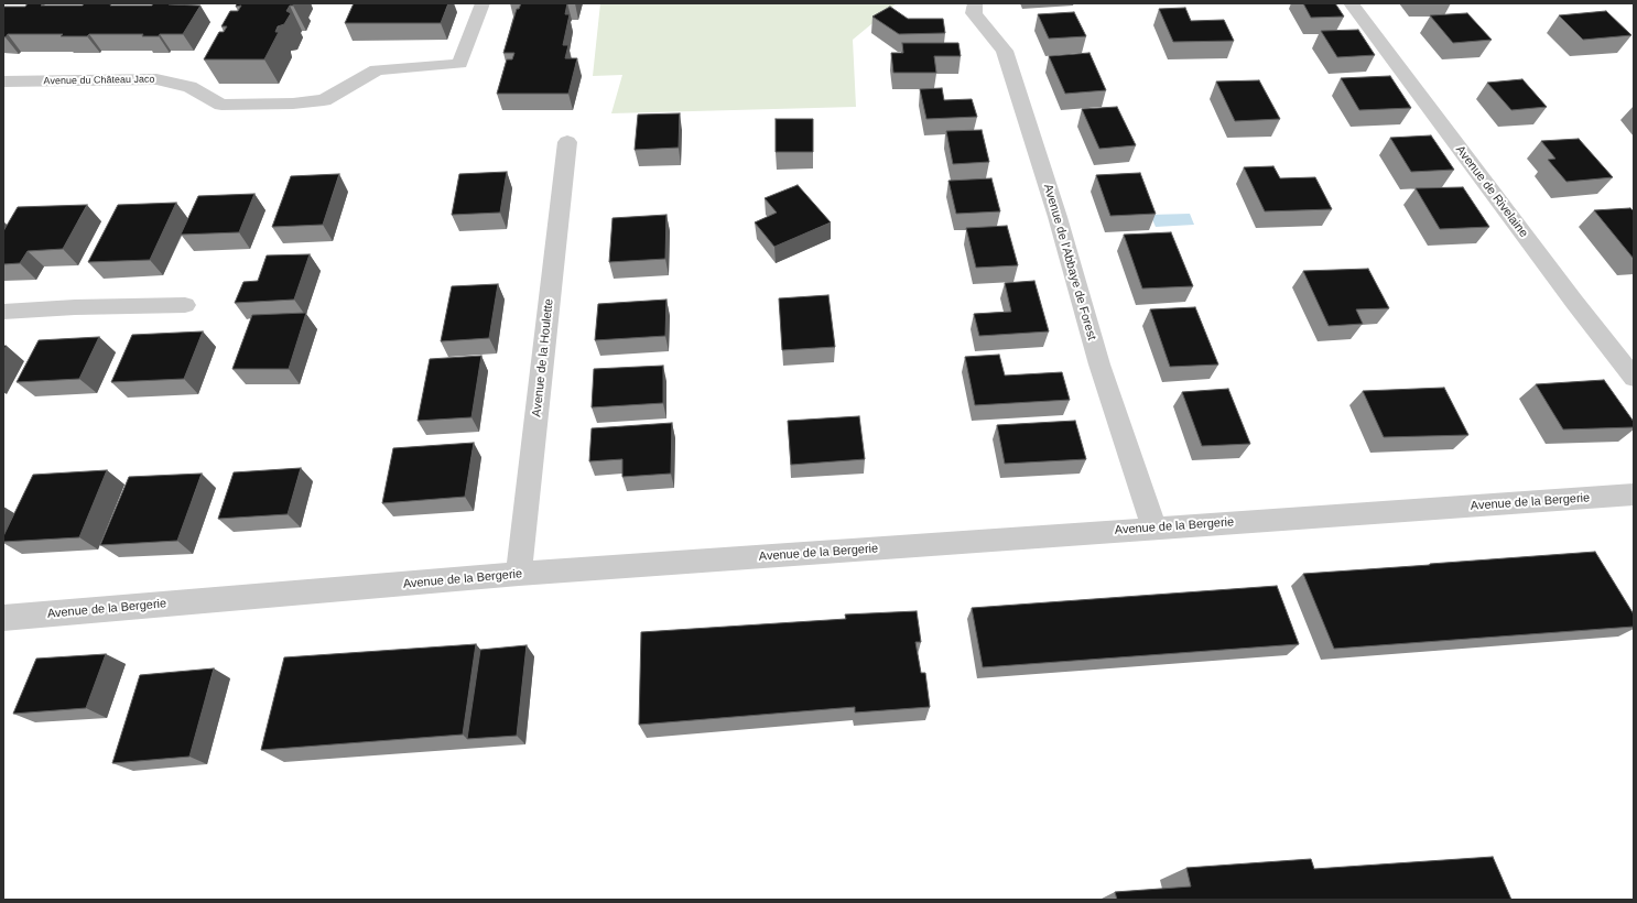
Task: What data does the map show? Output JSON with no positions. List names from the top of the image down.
{
  "streets": {
    "street": [
      "Avenue du Château Jaco",
      "Avenue de Rivelaine",
      "Avenue de l'Abbaye de Forest",
      "Avenue de la Houlette",
      "Avenue de la Bergerie"
    ]
  },
  "crossings": [
    ["Avenue de l'Abbaye de Forest", "Avenue de la Bergerie"],
    ["Avenue de la Houlette", "Avenue de la Bergerie"]
  ]
}
